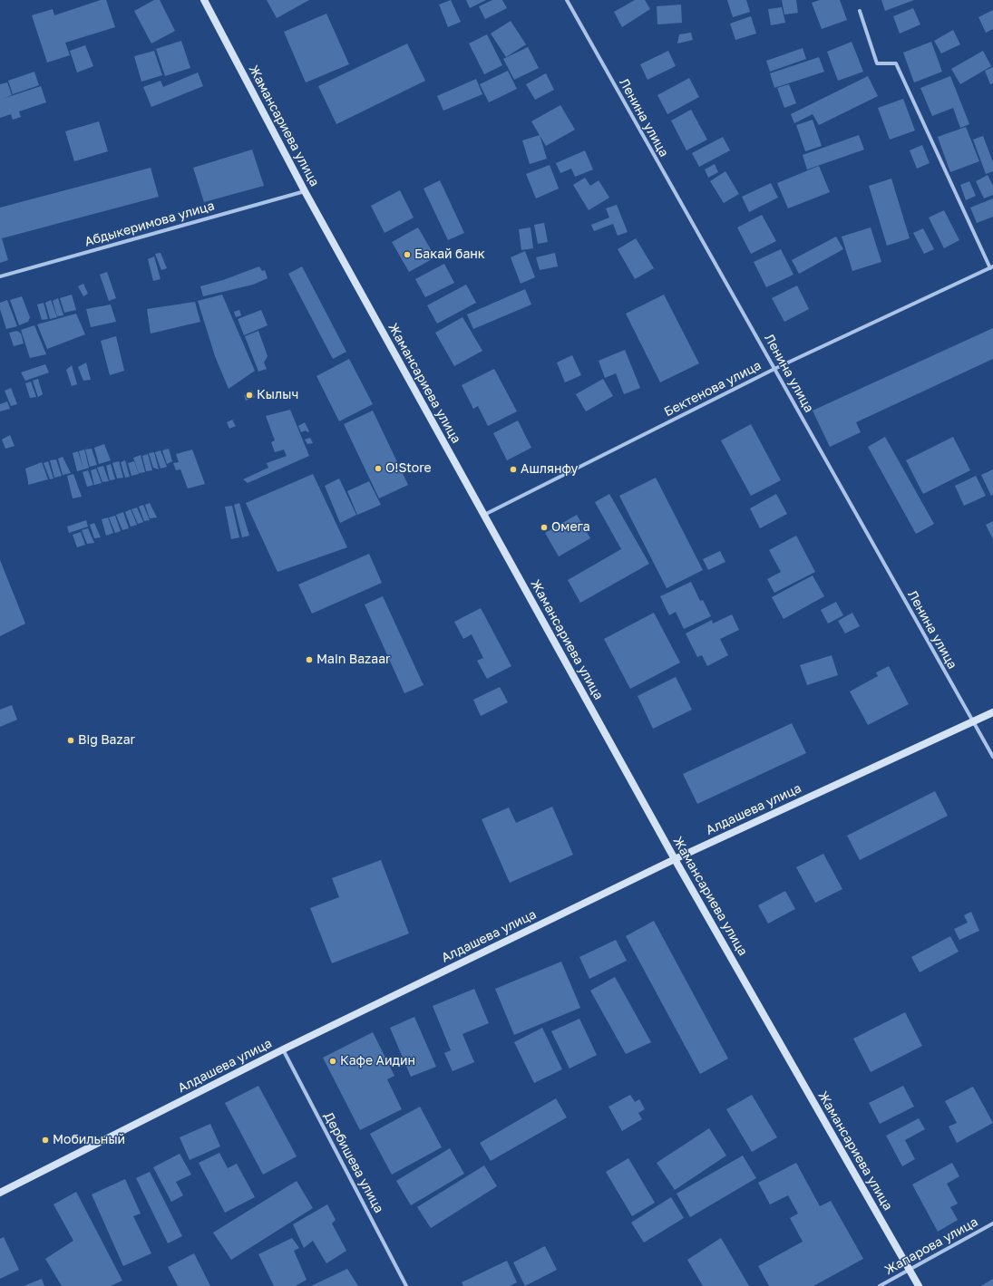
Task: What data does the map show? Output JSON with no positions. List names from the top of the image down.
{
  "streets": {
    "main road": ["Жамансариева улица", "Алдашева улица"],
    "street": [
      "Ленина улица",
      "Абдыкеримова улица",
      "Бектенова улица",
      "Дербишева улица",
      "Жапарова улица"
    ]
  },
  "crossings": [
    ["Ленина улица", "Бектенова улица"],
    ["Ленина улица", "Алдашева улица"],
    ["Жамансариева улица", "Абдыкеримова улица"],
    ["Жамансариева улица", "Бектенова улица"],
    ["Жамансариева улица", "Алдашева улица"],
    ["Жамансариева улица", "Жапарова улица"],
    ["Алдашева улица", "Дербишева улица"]
  ],
  "places": [
    "Бакай банк",
    "Кылыч",
    "O!Store",
    "Ашлянфу",
    "Омега",
    "Main Bazaar",
    "Big Bazar",
    "Кафе Аидин",
    "Мобильный"
  ]
}
